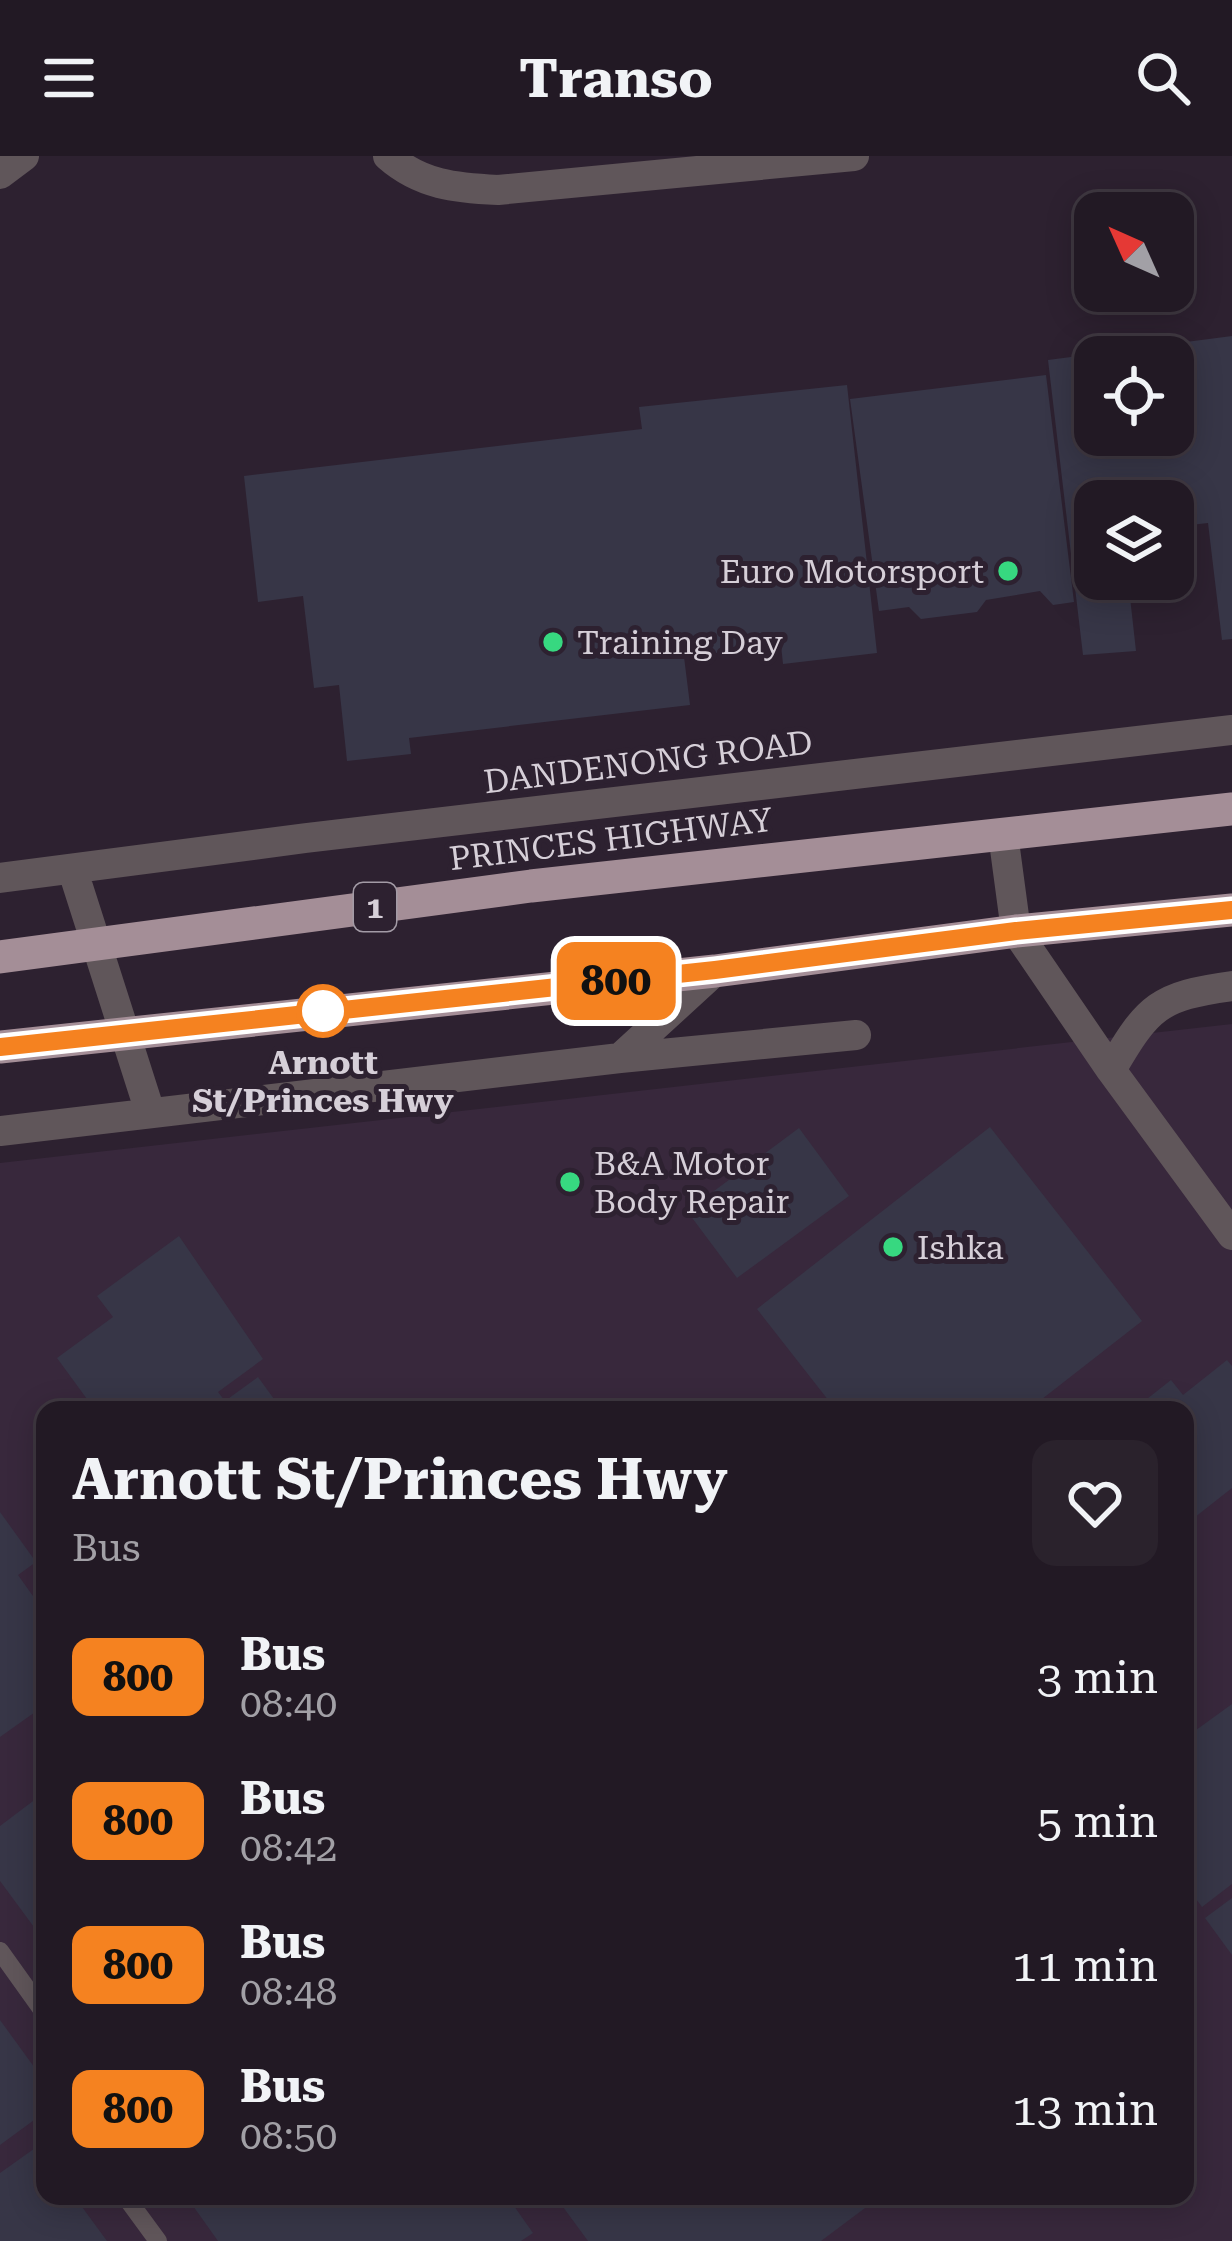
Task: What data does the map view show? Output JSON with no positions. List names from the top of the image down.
{
  "streets": {
    "highway": ["PRINCES HIGHWAY", "1"],
    "street": ["DANDENONG ROAD"]
  },
  "places": [
    "Euro Motorsport",
    "Training Day",
    "Arnott St/Princes Hwy",
    "B&A Motor Body Repair",
    "Ishka"
  ],
  "lines": ["bus line 800"],
  "north": "top left",
  "page": {
    "header": "Transo",
    "on_map": "800",
    "heading": ["Arnott St/Princes Hwy", "Bus"],
    "list": [
      {
        "mark": "800",
        "name": "Bus",
        "note": "08:40",
        "value": "3 min"
      },
      {
        "mark": "800",
        "name": "Bus",
        "note": "08:42",
        "value": "5 min"
      },
      {
        "mark": "800",
        "name": "Bus",
        "note": "08:48",
        "value": "11 min"
      },
      {
        "mark": "800",
        "name": "Bus",
        "note": "08:50",
        "value": "13 min"
      }
    ]
  }
}
